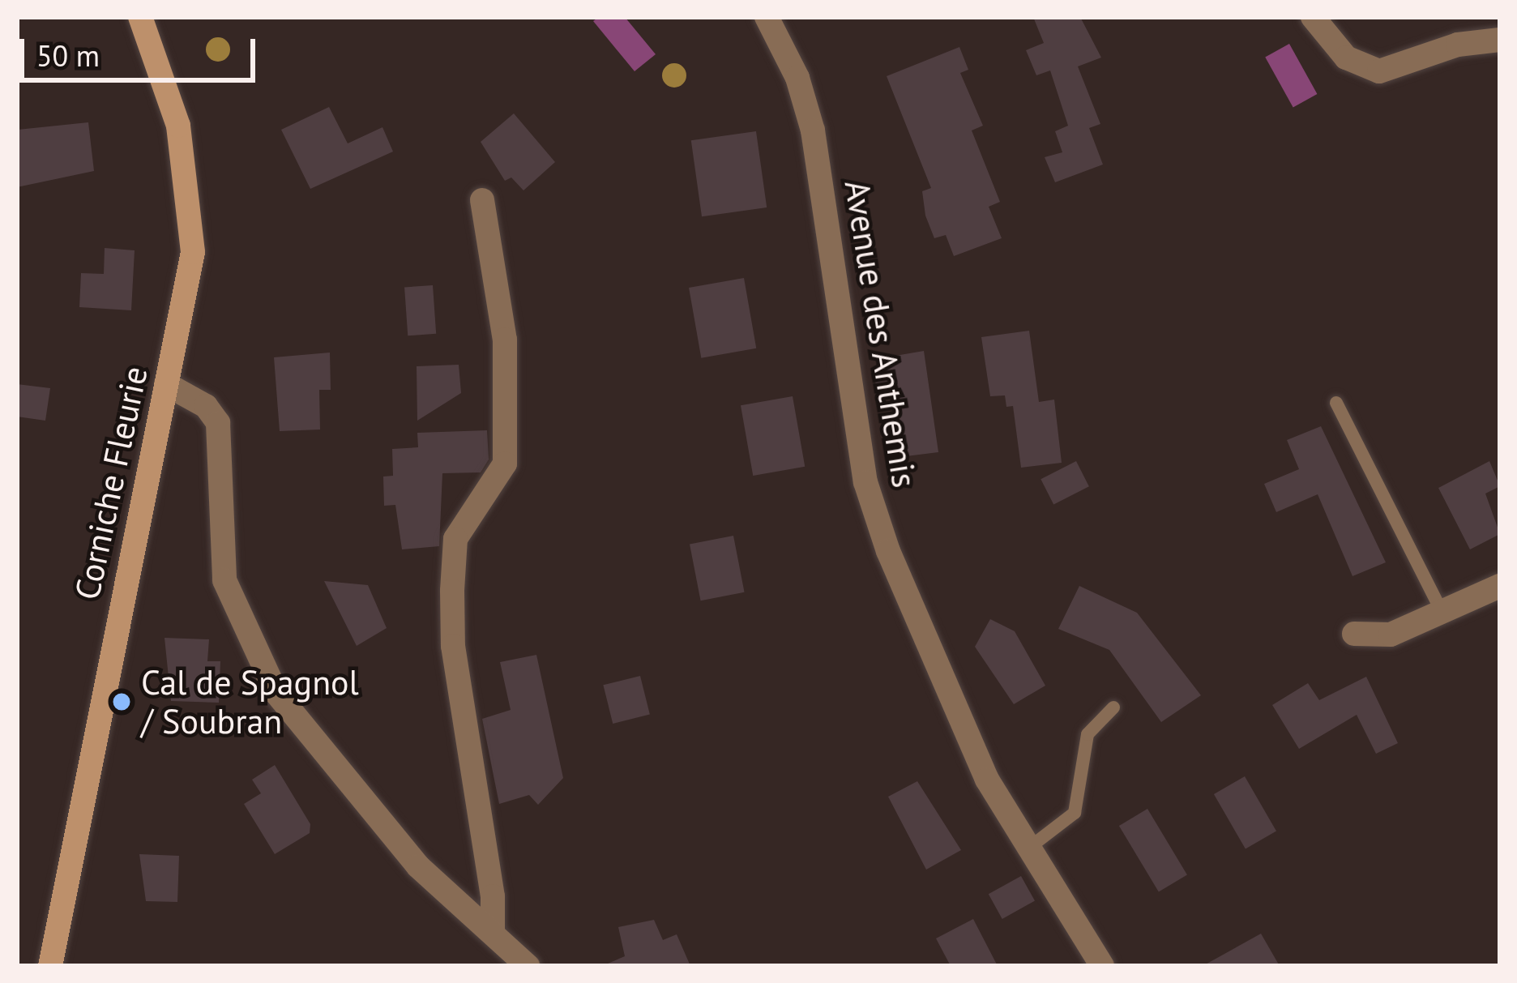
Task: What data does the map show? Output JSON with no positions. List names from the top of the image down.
{
  "streets": {
    "main road": ["Corniche Fleurie"],
    "street": ["Avenue des Anthemis"]
  },
  "places": ["Cal de Spagnol / Soubran"],
  "scale_bar": "50 m"
}
